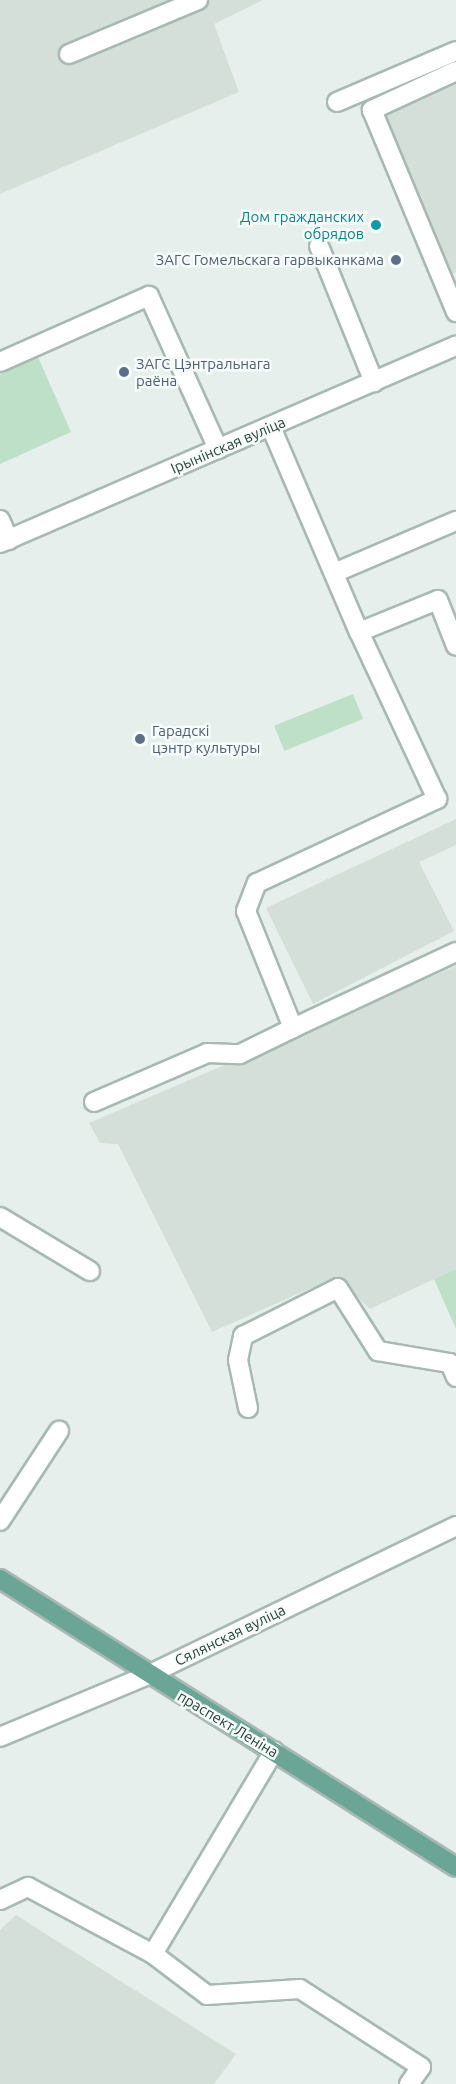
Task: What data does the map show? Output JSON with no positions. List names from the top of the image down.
{
  "streets": {
    "main road": ["праспект Леніна"],
    "street": ["Ірынінская вуліца", "Сялянская вуліца"]
  },
  "crossings": [
    ["Сялянская вуліца", "праспект Леніна"]
  ],
  "places": [
    "Дом гражданских обрядов",
    "ЗАГС Гомельскага гарвыканкама",
    "ЗАГС Цэнтральнага раёна",
    "Гарадскі цэнтр культуры"
  ]
}
